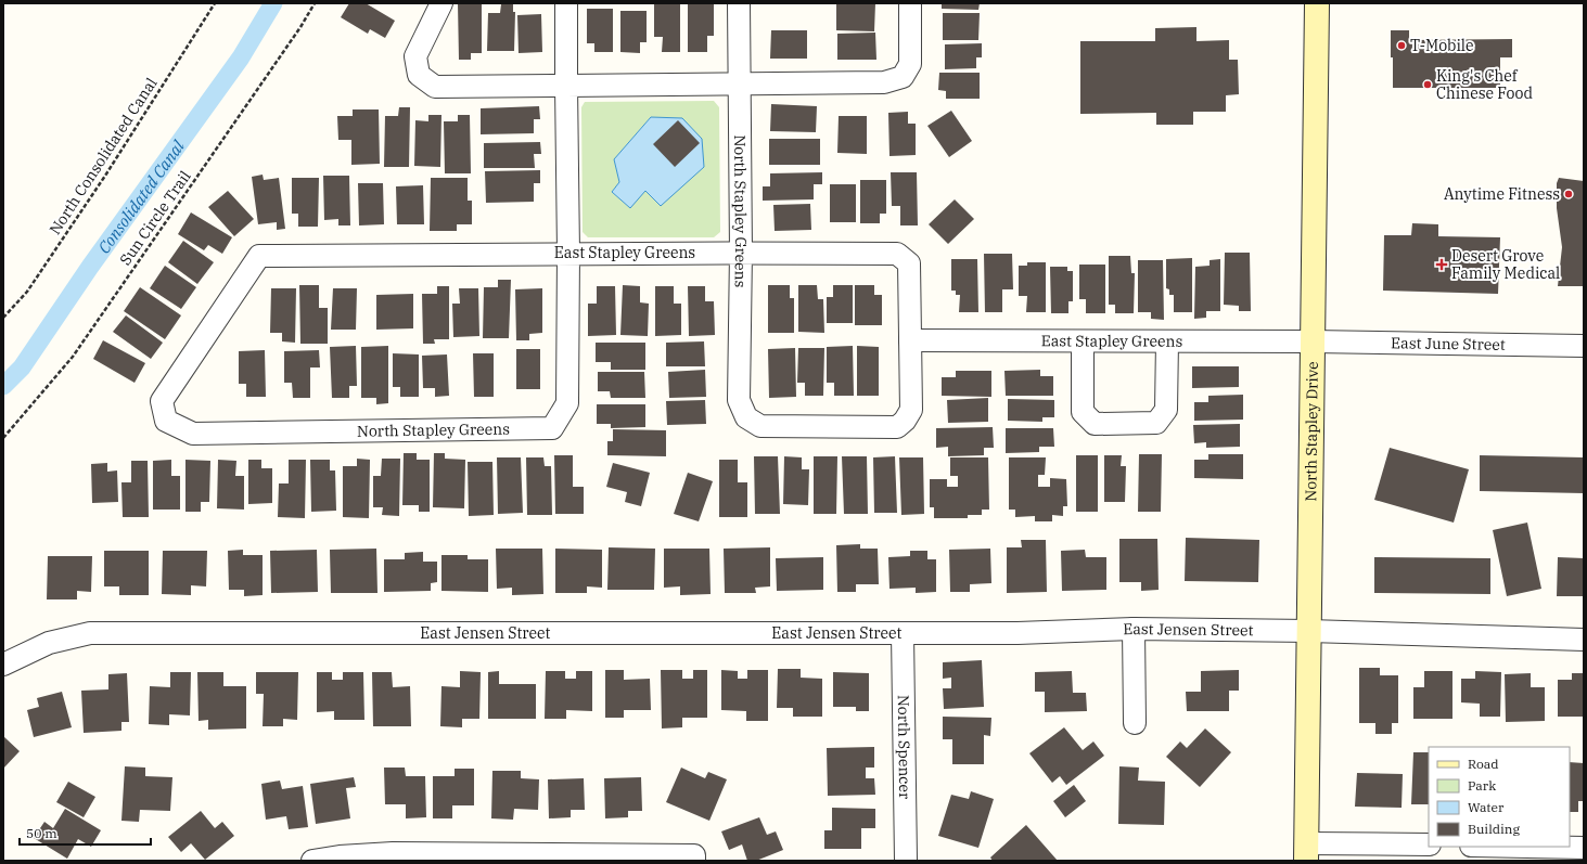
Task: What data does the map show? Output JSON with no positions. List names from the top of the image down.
{
  "streets": {
    "main road": ["North Stapley Drive"],
    "street": [
      "North Stapley Greens",
      "East Stapley Greens",
      "East June Street",
      "East Jensen Street",
      "North Spencer"
    ],
    "path": ["North Consolidated Canal", "Sun Circle Trail"]
  },
  "crossings": [
    ["North Stapley Greens", "East Stapley Greens"],
    ["East Stapley Greens", "East June Street"],
    ["East Stapley Greens", "North Stapley Drive"],
    ["East June Street", "North Stapley Drive"],
    ["North Stapley Drive", "East Jensen Street"],
    ["East Jensen Street", "North Spencer"]
  ],
  "water": ["Consolidated Canal"],
  "places": {
    "other": ["T-Mobile", "King's Chef Chinese Food", "Anytime Fitness"],
    "health": ["Desert Grove Family Medical"]
  },
  "legend": [
    "Road",
    "Park",
    "Water",
    "Building"
  ],
  "scale_bar": "50 m"
}
